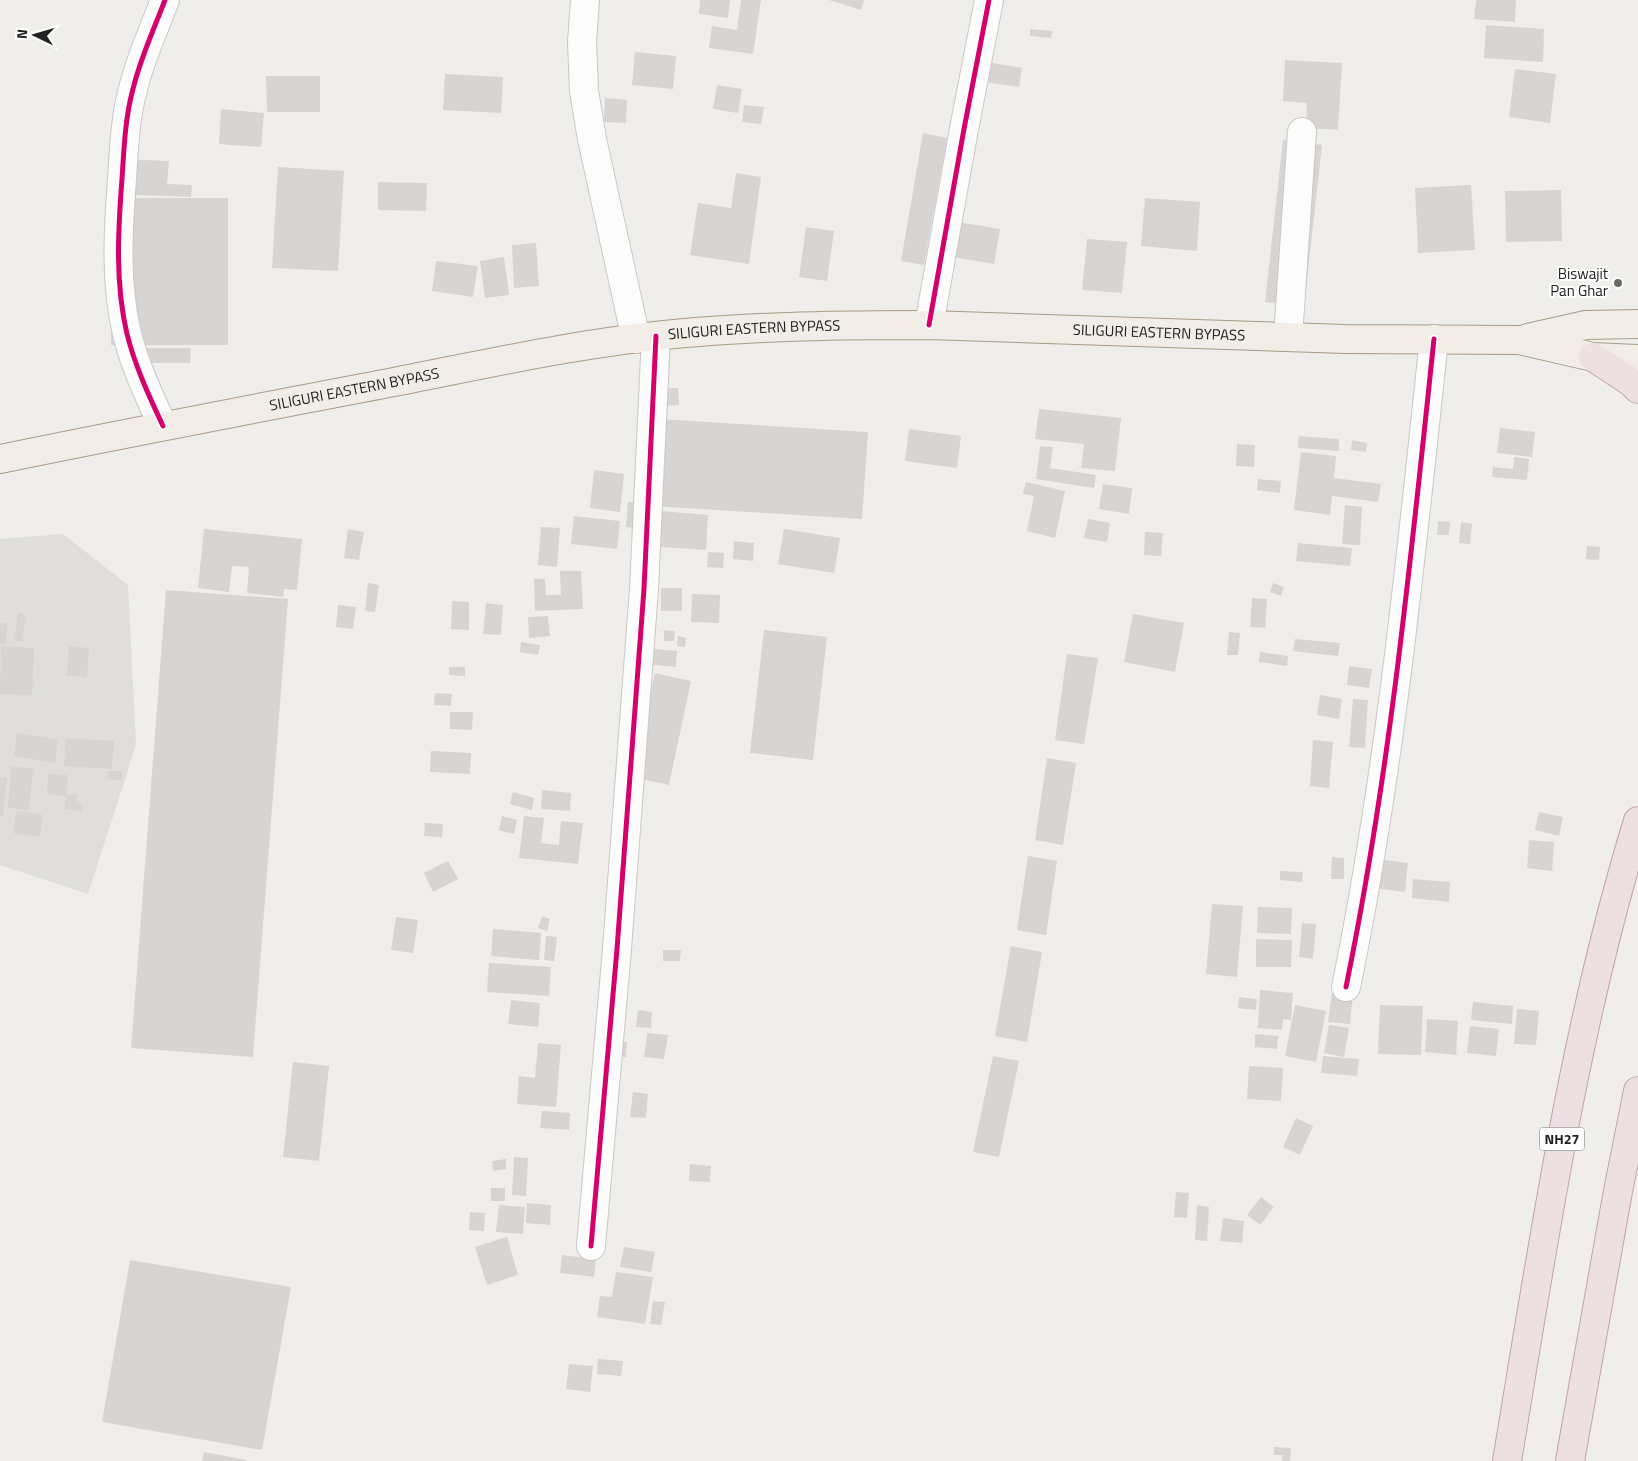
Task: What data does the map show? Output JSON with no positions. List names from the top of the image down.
{
  "streets": {
    "highway": ["NH27"],
    "main road": ["SILIGURI EASTERN BYPASS"]
  },
  "places": ["Biswajit Pan Ghar"],
  "north": "left"
}
